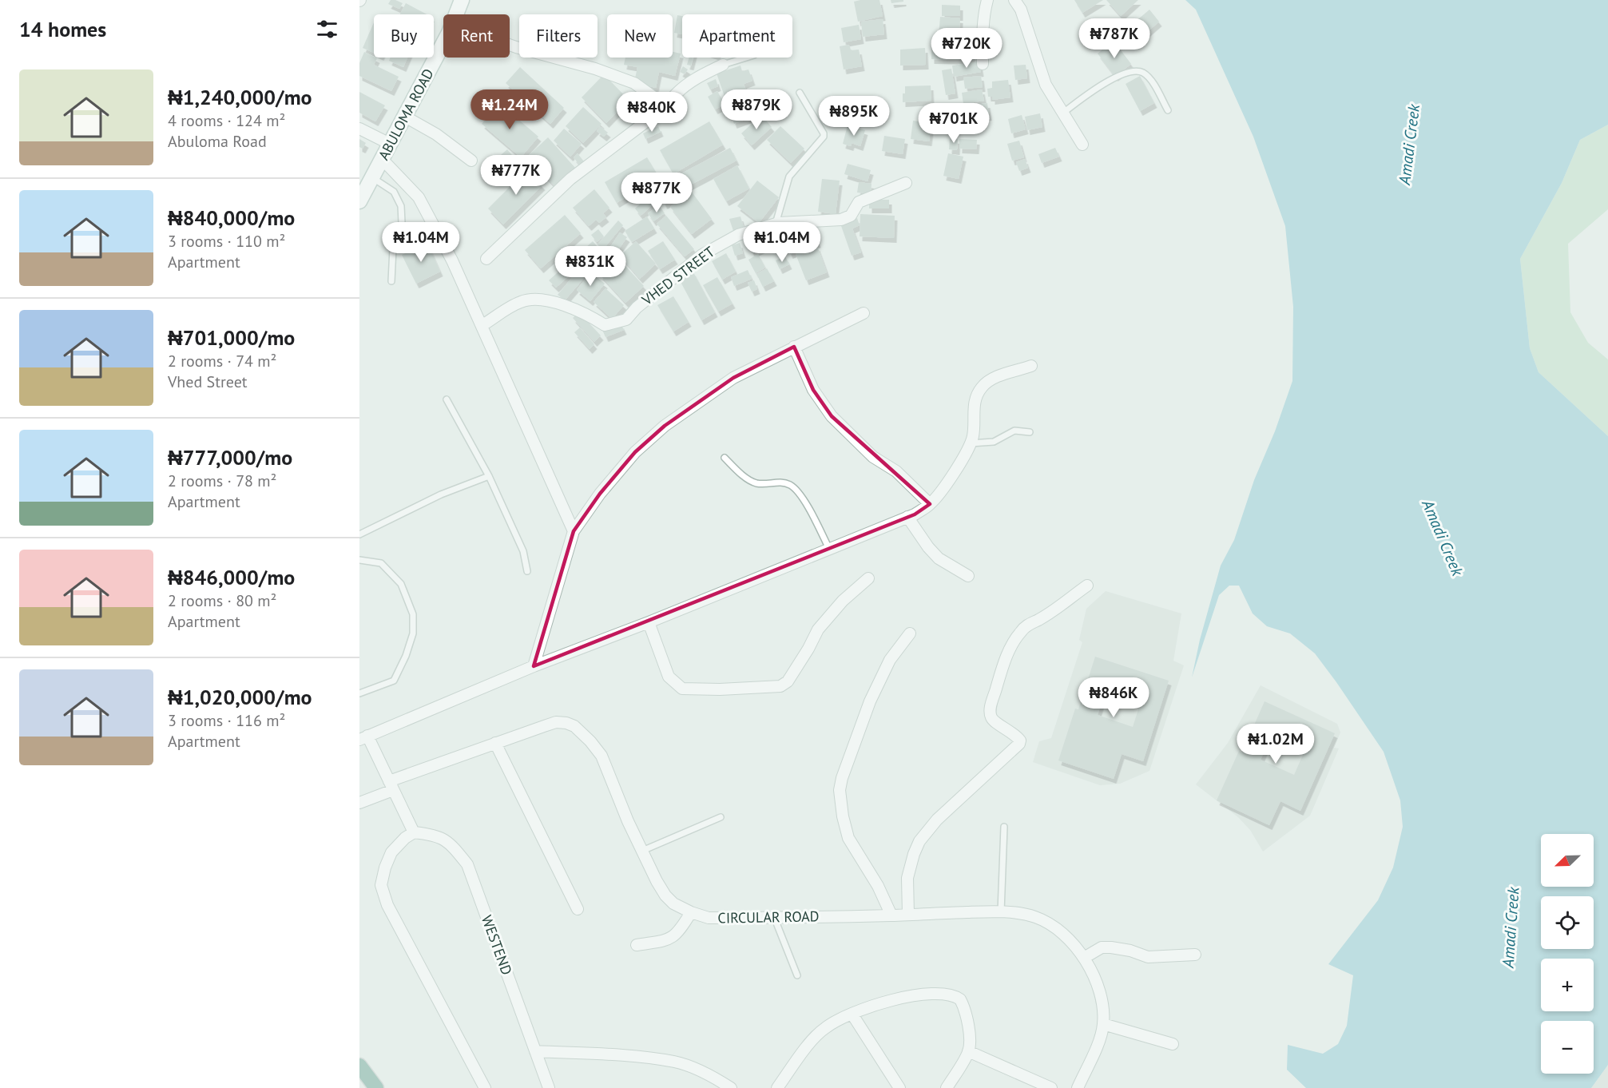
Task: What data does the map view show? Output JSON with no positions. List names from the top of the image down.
{
  "streets": {
    "street": [
      "ABULOMA ROAD",
      "VHED STREET",
      "CIRCULAR ROAD",
      "WESTEND"
    ]
  },
  "water": ["Amadi Creek"],
  "north": "bottom left",
  "page": {
    "heading": "14 homes",
    "chip": [
      "Buy",
      "Rent",
      "Filters",
      "New",
      "Apartment"
    ],
    "price": [
      "₦787K",
      "₦720K",
      "₦1.24M",
      "₦879K",
      "₦840K",
      "₦895K",
      "₦701K",
      "₦777K",
      "₦877K",
      "₦1.04M",
      "₦1.04M",
      "₦831K",
      "₦846K",
      "₦1.02M"
    ],
    "list": [
      {
        "name": "₦1,240,000/mo",
        "note": "4 rooms · 124 m² · Abuloma Road"
      },
      {
        "name": "₦840,000/mo",
        "note": "3 rooms · 110 m² · Apartment"
      },
      {
        "name": "₦701,000/mo",
        "note": "2 rooms · 74 m² · Vhed Street"
      },
      {
        "name": "₦777,000/mo",
        "note": "2 rooms · 78 m² · Apartment"
      },
      {
        "name": "₦846,000/mo",
        "note": "2 rooms · 80 m² · Apartment"
      },
      {
        "name": "₦1,020,000/mo",
        "note": "3 rooms · 116 m² · Apartment"
      }
    ],
    "map_buttons": ["+", "−"]
  }
}
